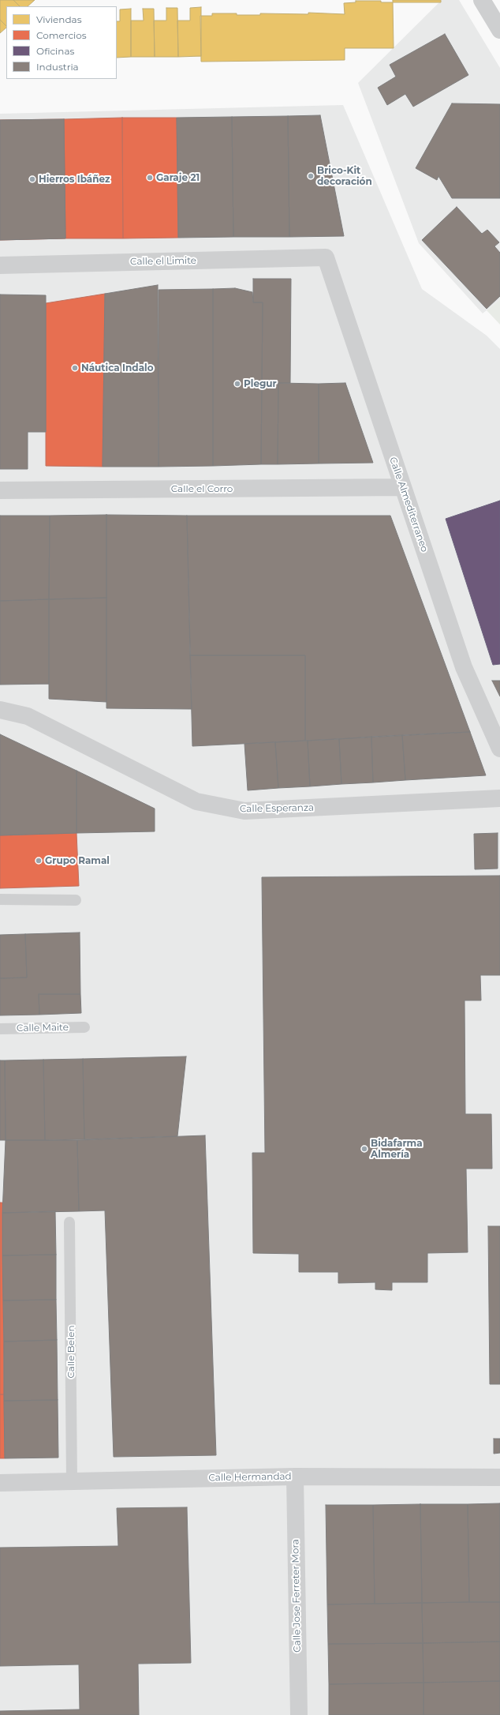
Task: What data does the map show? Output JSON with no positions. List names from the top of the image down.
{
  "streets": {
    "street": [
      "Calle el Limite",
      "Calle el Corro",
      "Calle Almediterraneo",
      "Calle Esperanza",
      "Calle Hermandad",
      "Calle Jose Ferreter Mora"
    ],
    "lane": ["Calle Maite", "Calle Belen"]
  },
  "crossings": [
    ["Calle el Limite", "Calle Almediterraneo"],
    ["Calle el Corro", "Calle Almediterraneo"],
    ["Calle Belen", "Calle Hermandad"],
    ["Calle Hermandad", "Calle Jose Ferreter Mora"]
  ],
  "places": [
    "Brico-Kit decoración",
    "Garaje 21",
    "Hierros Ibáñez",
    "Náutica Indalo",
    "Plegur",
    "Grupo Ramal",
    "Bidafarma Almería"
  ],
  "legend": [
    "Viviendas",
    "Comercios",
    "Oficinas",
    "Industria"
  ]
}
